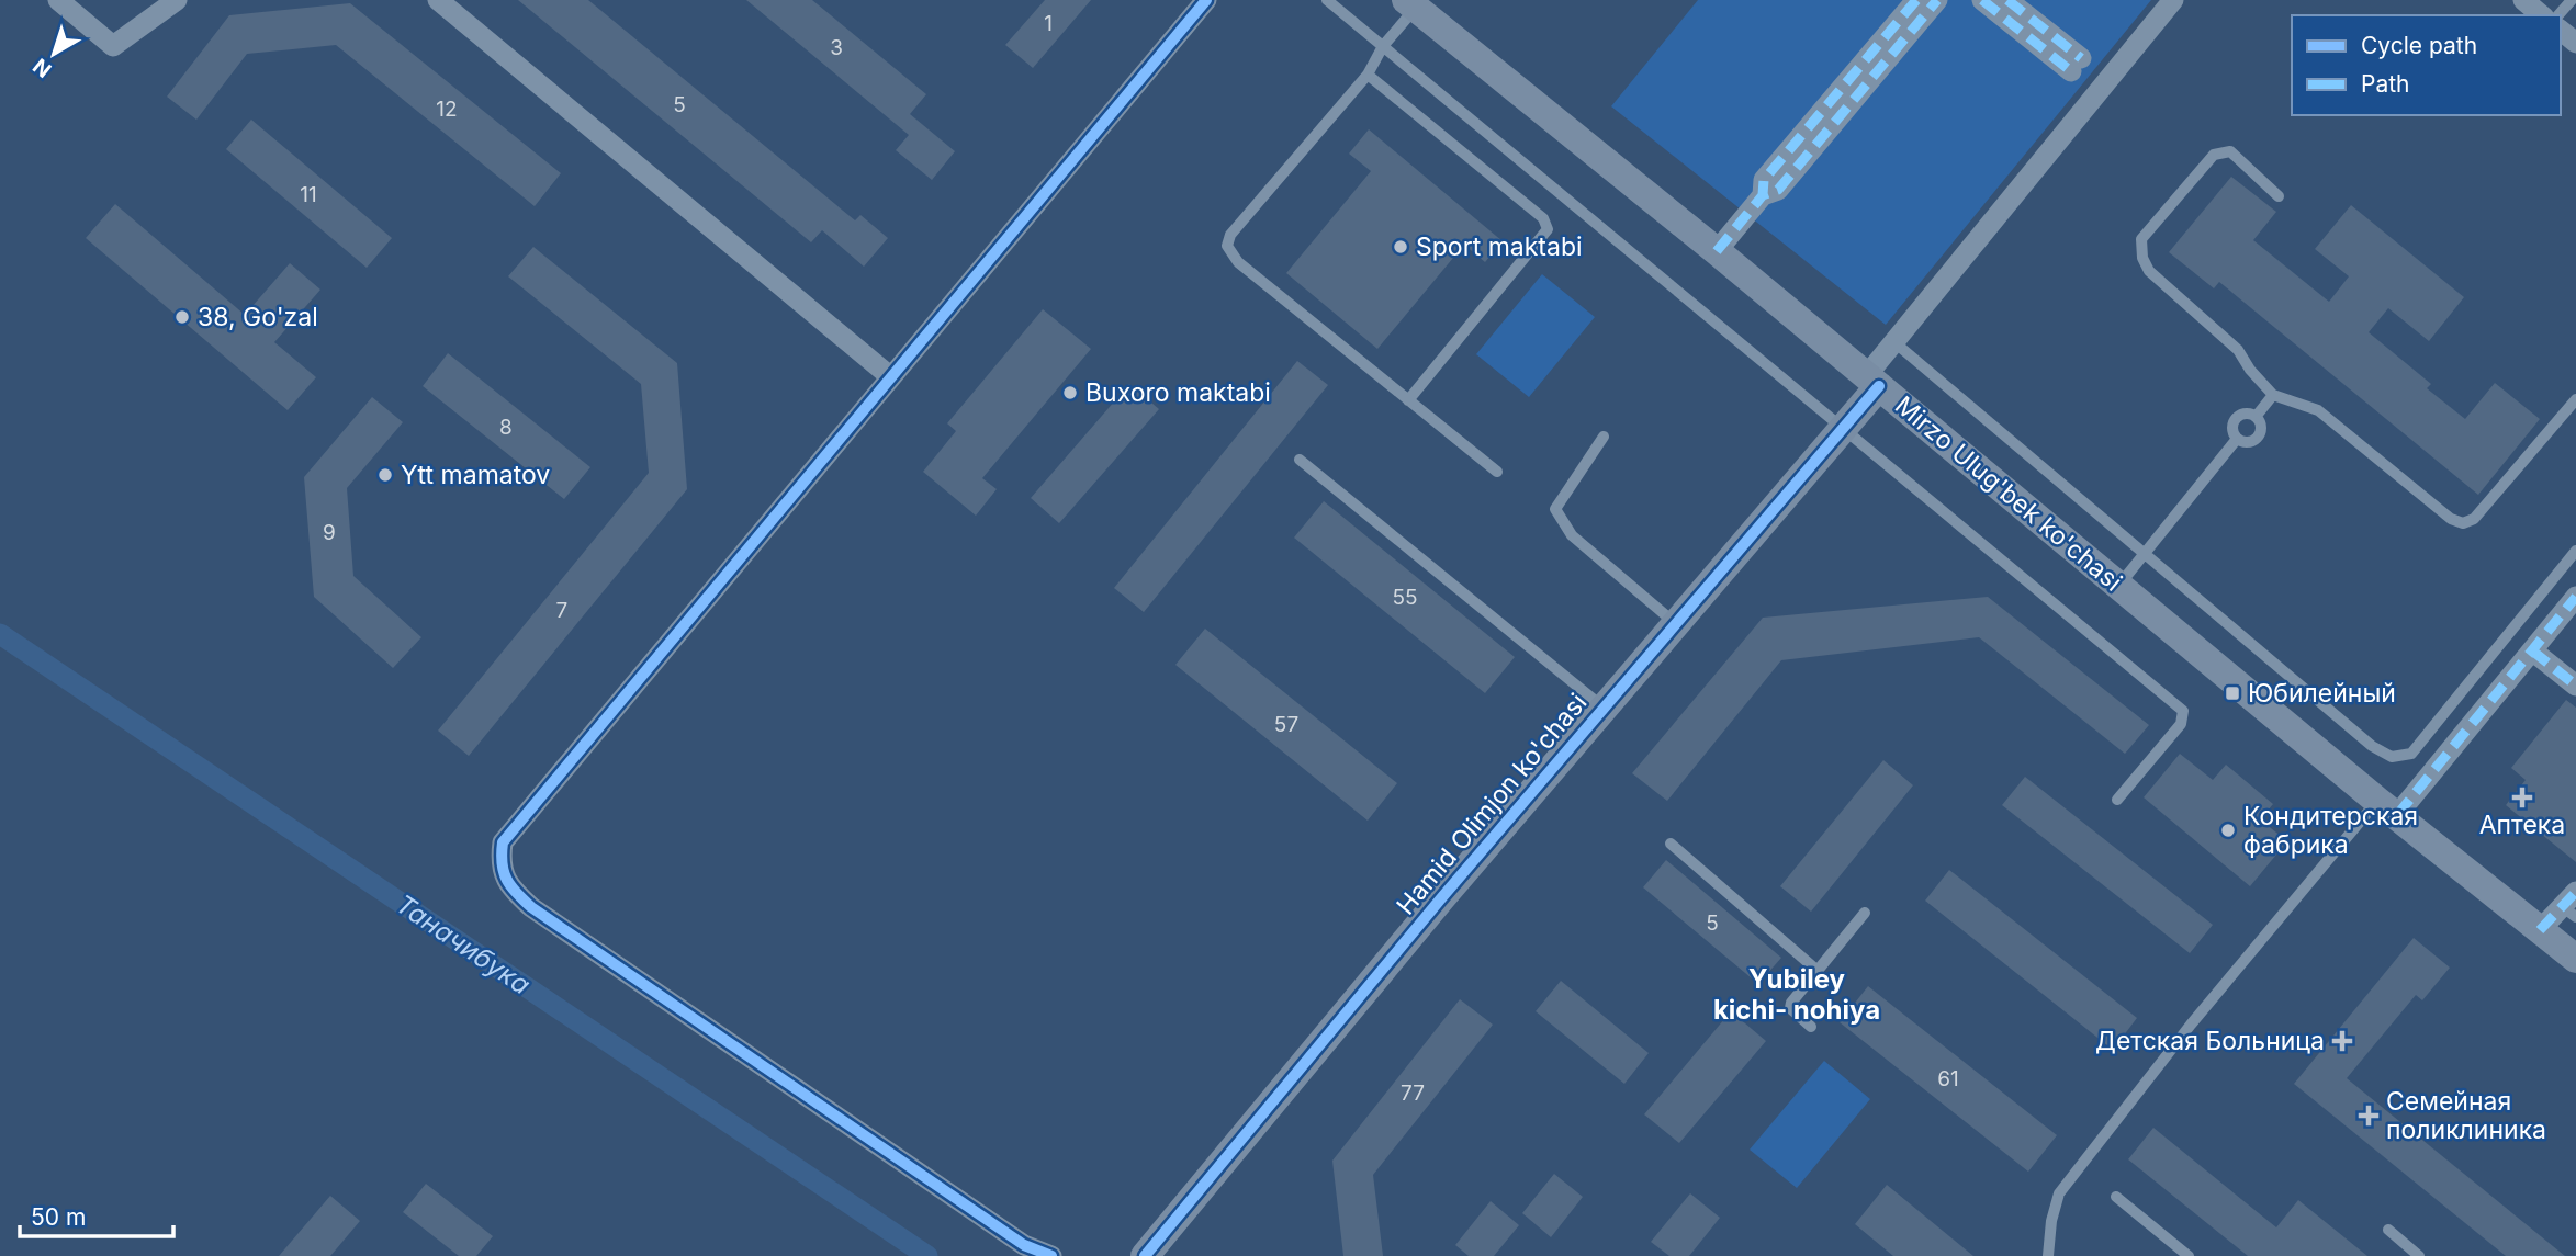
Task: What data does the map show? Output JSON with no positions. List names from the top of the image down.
{
  "streets": {
    "main road": ["Mirzo Ulug'bek ko'chasi", "Hamid Olimjon ko'chasi"]
  },
  "crossings": [
    ["Mirzo Ulug'bek ko'chasi", "Hamid Olimjon ko'chasi"]
  ],
  "districts": ["Yubiley kichi- nohiya"],
  "water": ["Таначибука"],
  "places": {
    "other": [
      "Sport maktabi",
      "38, Go'zal",
      "Buxoro maktabi",
      "Ytt mamatov",
      "Кондитерская фабрика"
    ],
    "transit": ["Юбилейный"],
    "health": ["Аптека", "Детская Больница", "Семейная поликлиника"]
  },
  "house_numbers": [
    "1",
    "3",
    "5",
    "12",
    "11",
    "8",
    "9",
    "55",
    "7",
    "57",
    "5",
    "61",
    "77"
  ],
  "legend": ["Cycle path", "Path"],
  "scale_bar": "50 m",
  "north": "bottom left"
}
